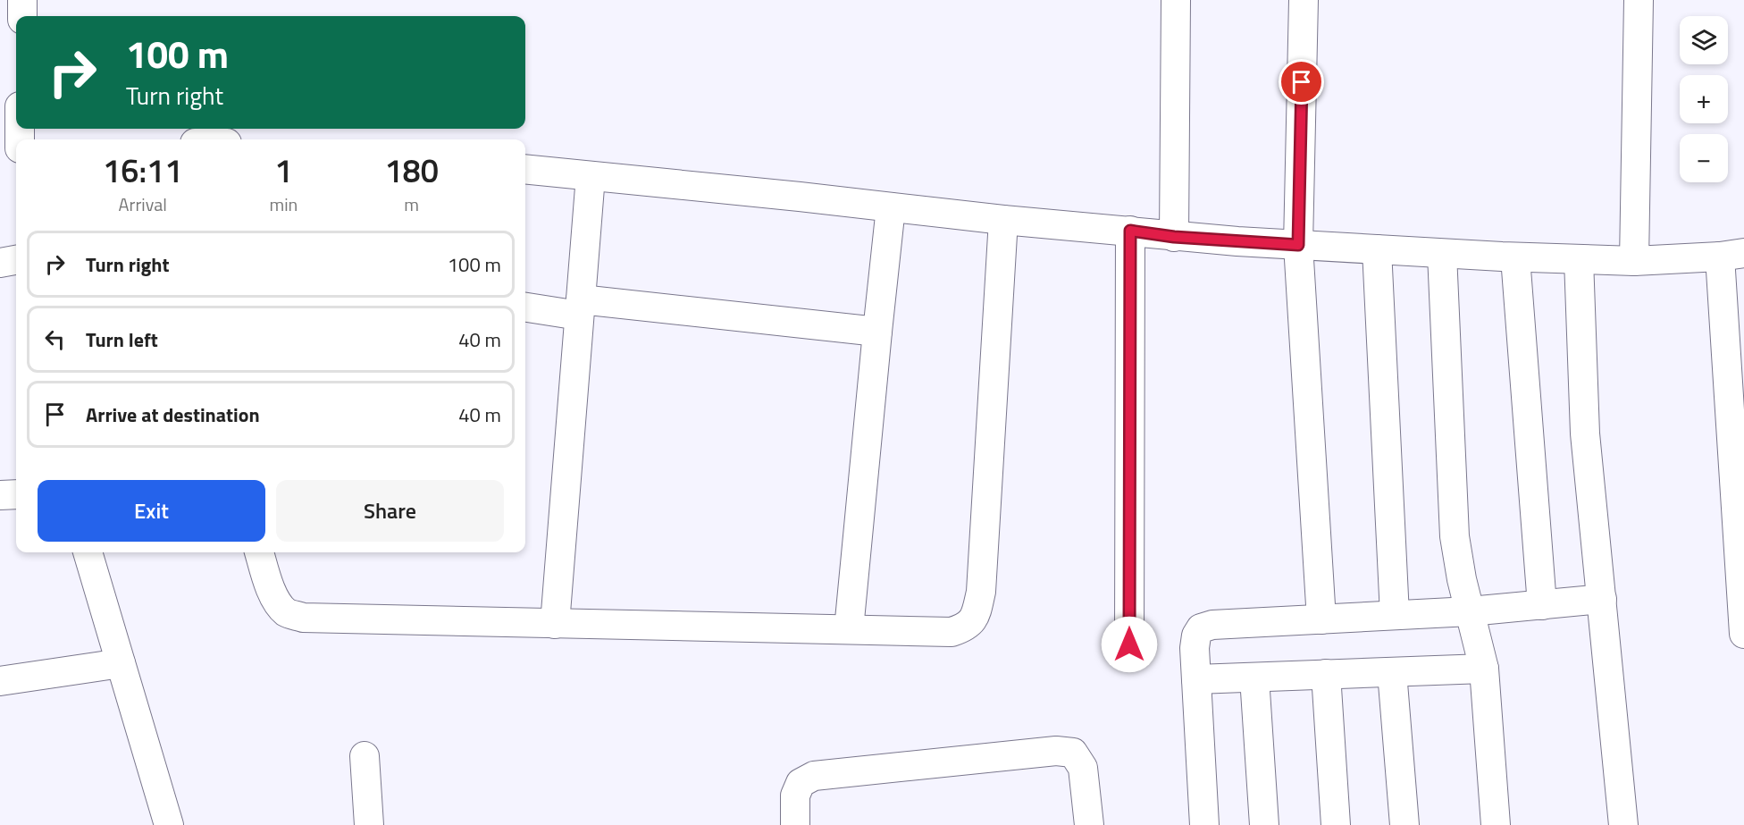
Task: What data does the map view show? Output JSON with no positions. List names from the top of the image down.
{
  "page": {
    "map_buttons": ["+", "−"],
    "turn": ["100 m", "Turn right"],
    "eta": [
      "16:11",
      "Arrival",
      "1",
      "min",
      "180",
      "m"
    ],
    "list": [
      {
        "name": "Turn right",
        "value": "100 m"
      },
      {
        "name": "Turn left",
        "value": "40 m"
      },
      {
        "name": "Arrive at destination",
        "value": "40 m"
      }
    ],
    "buttons": ["Exit", "Share"]
  }
}
